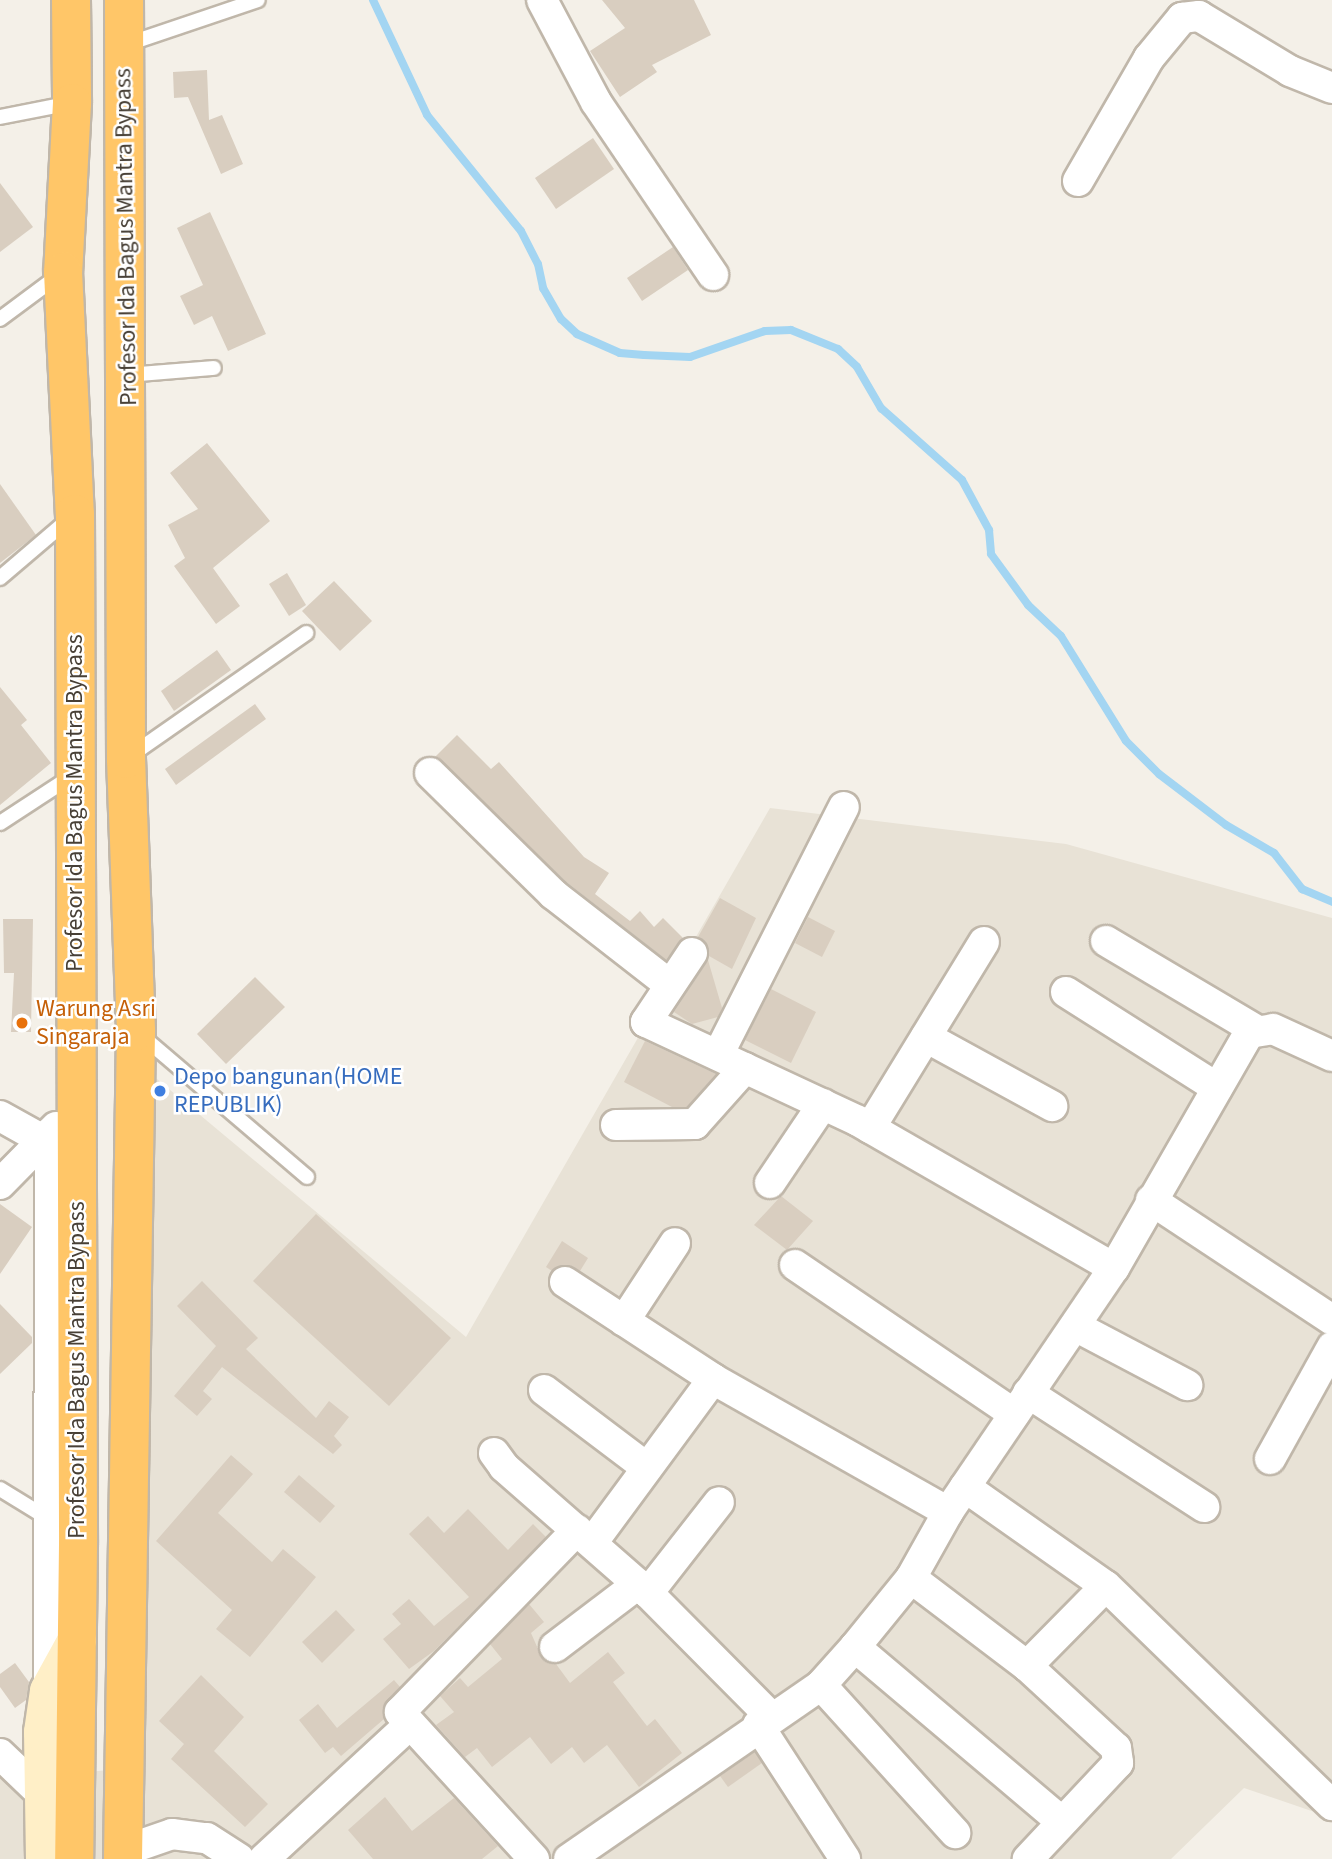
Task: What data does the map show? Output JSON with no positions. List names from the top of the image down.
{
  "streets": {
    "highway": ["Profesor Ida Bagus Mantra Bypass"]
  },
  "places": ["Warung Asri Singaraja", "Depo bangunan(HOME REPUBLIK)"]
}
